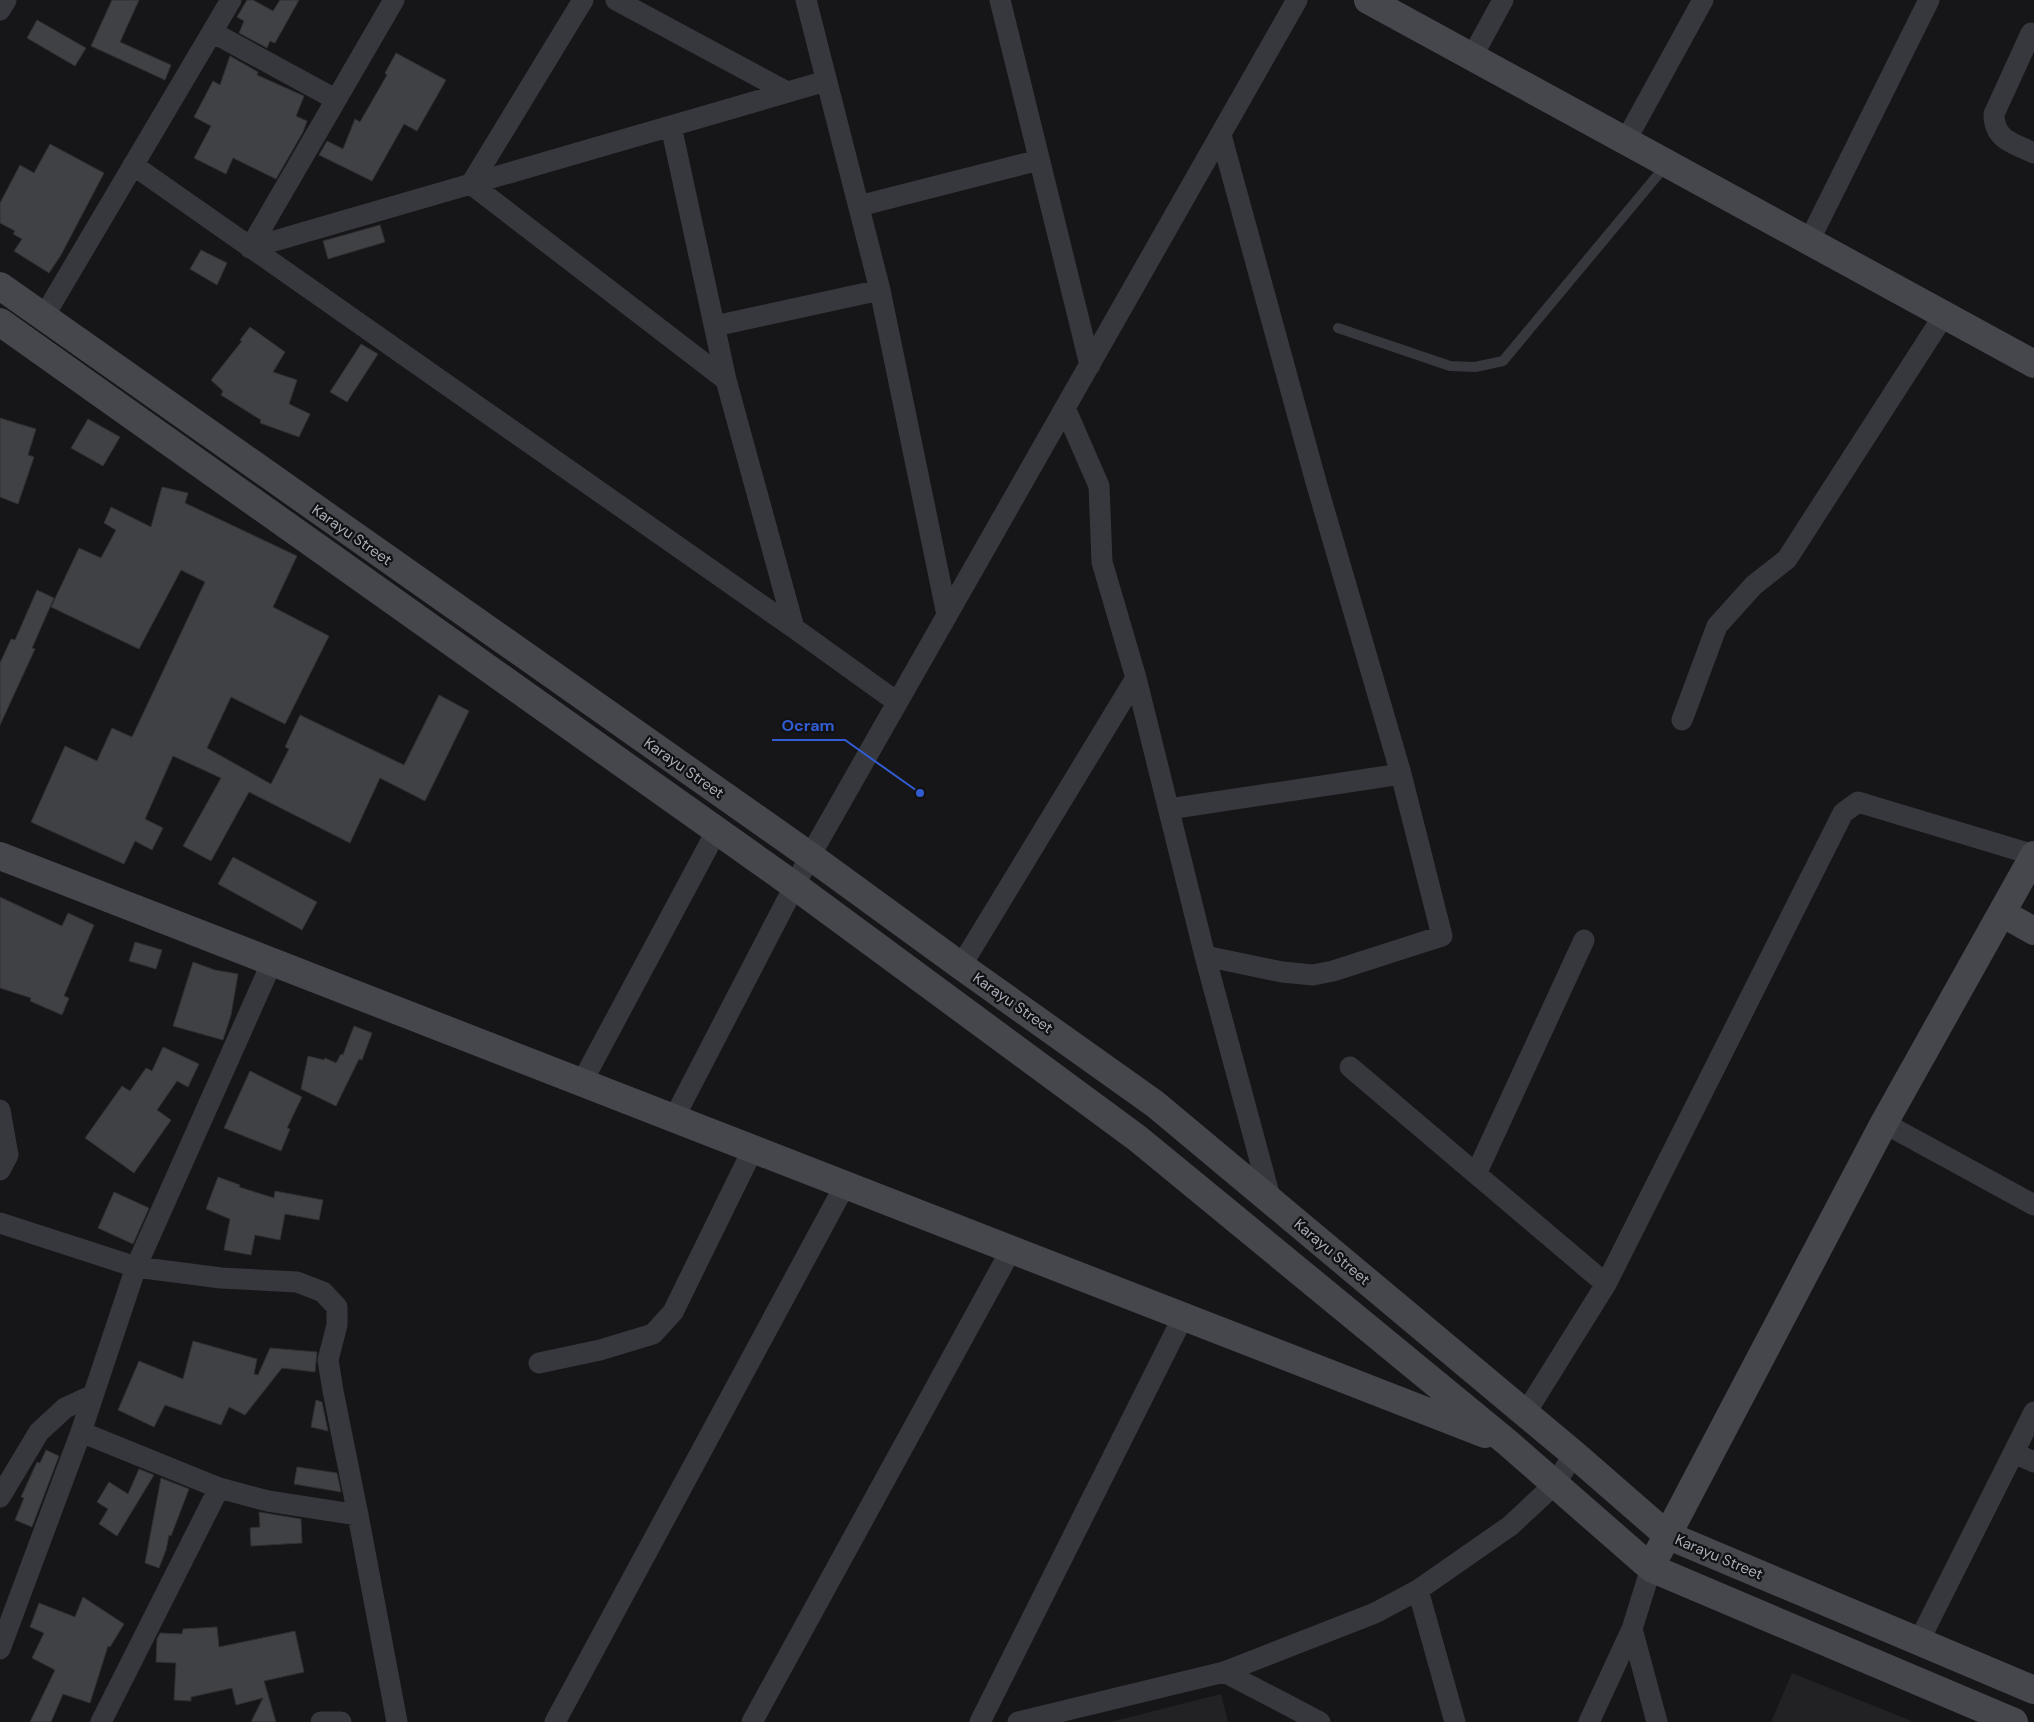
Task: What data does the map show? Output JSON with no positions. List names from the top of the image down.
{
  "streets": {
    "main road": ["Karayu Street"]
  },
  "places": ["Ocram"]
}
